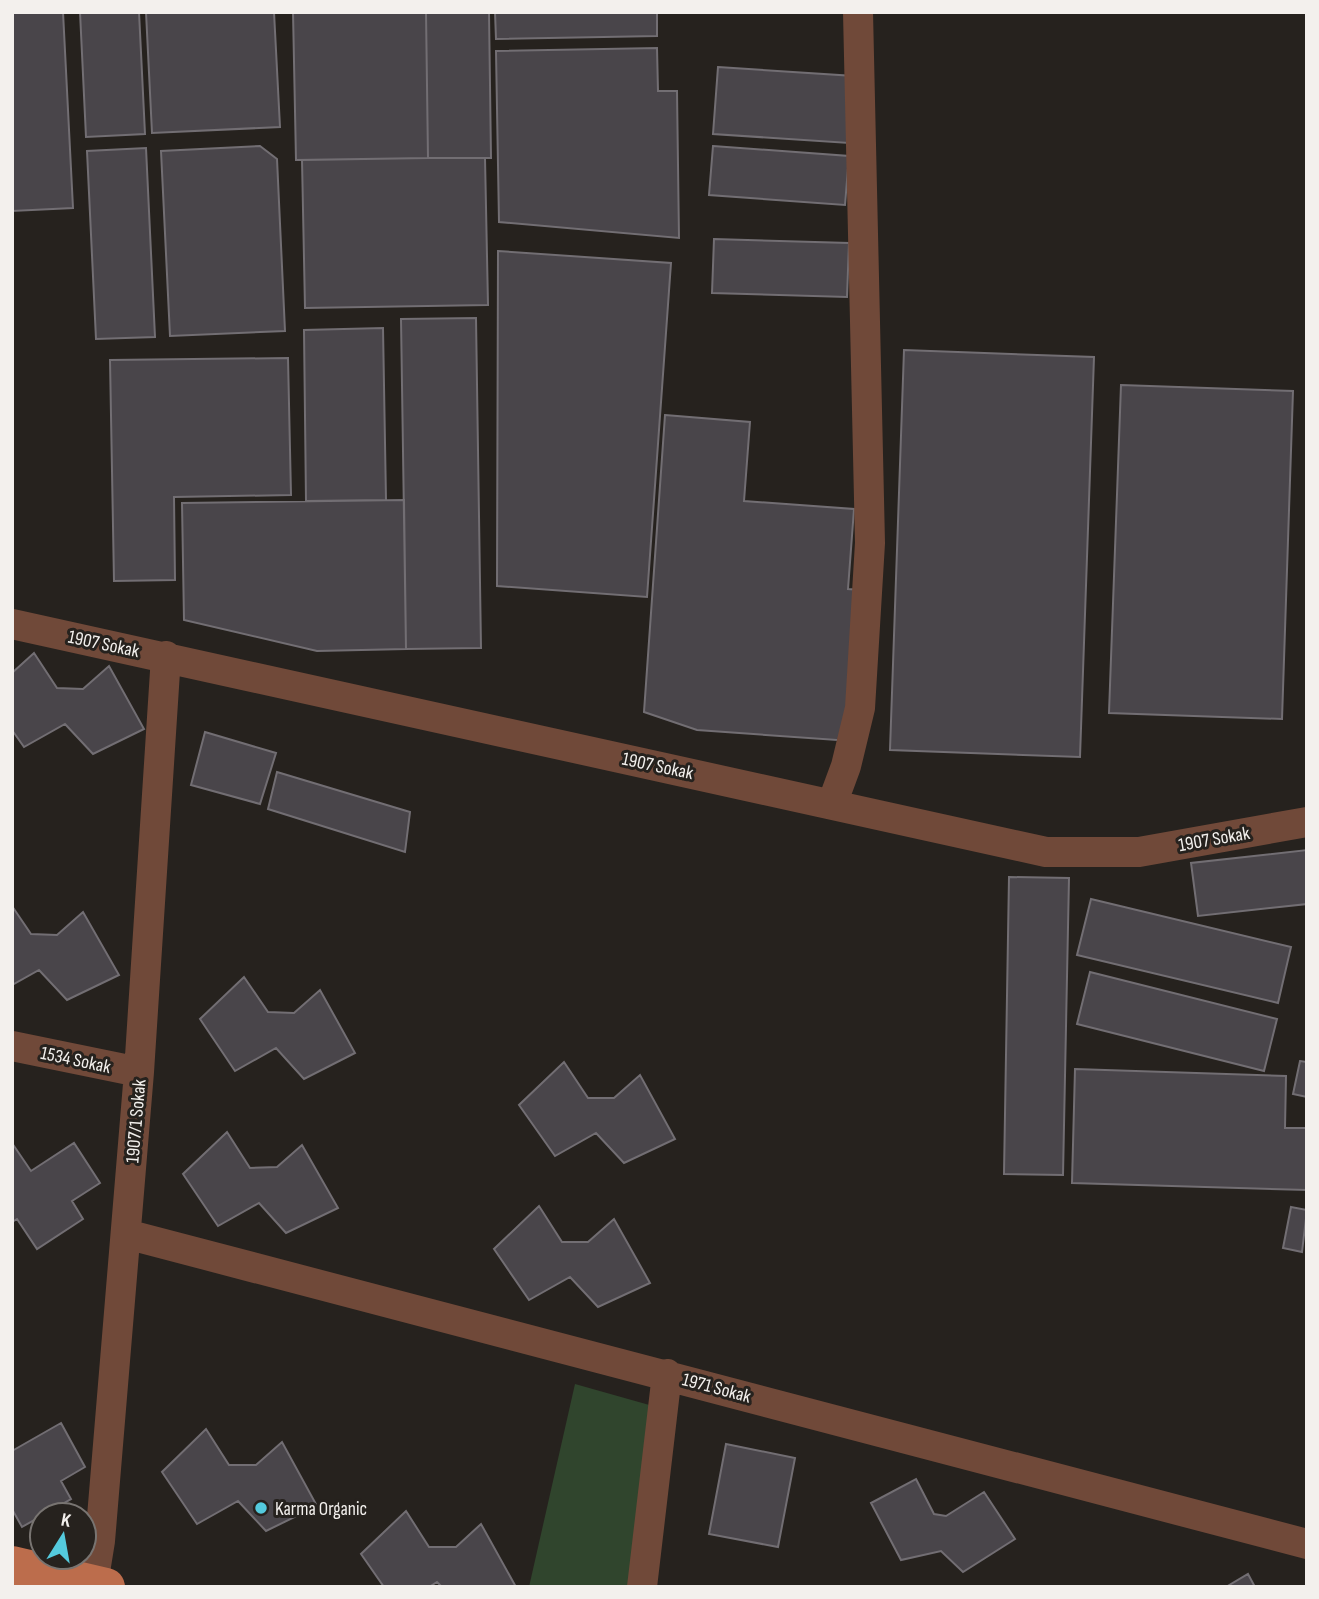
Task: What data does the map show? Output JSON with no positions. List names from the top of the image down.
{
  "streets": {
    "street": [
      "1907 Sokak",
      "1534 Sokak",
      "1907/1 Sokak",
      "1971 Sokak"
    ]
  },
  "crossings": [
    ["1907 Sokak", "1907/1 Sokak"],
    ["1534 Sokak", "1907/1 Sokak"],
    ["1907/1 Sokak", "1971 Sokak"]
  ],
  "places": ["Karma Organic"],
  "north": "top"
}
